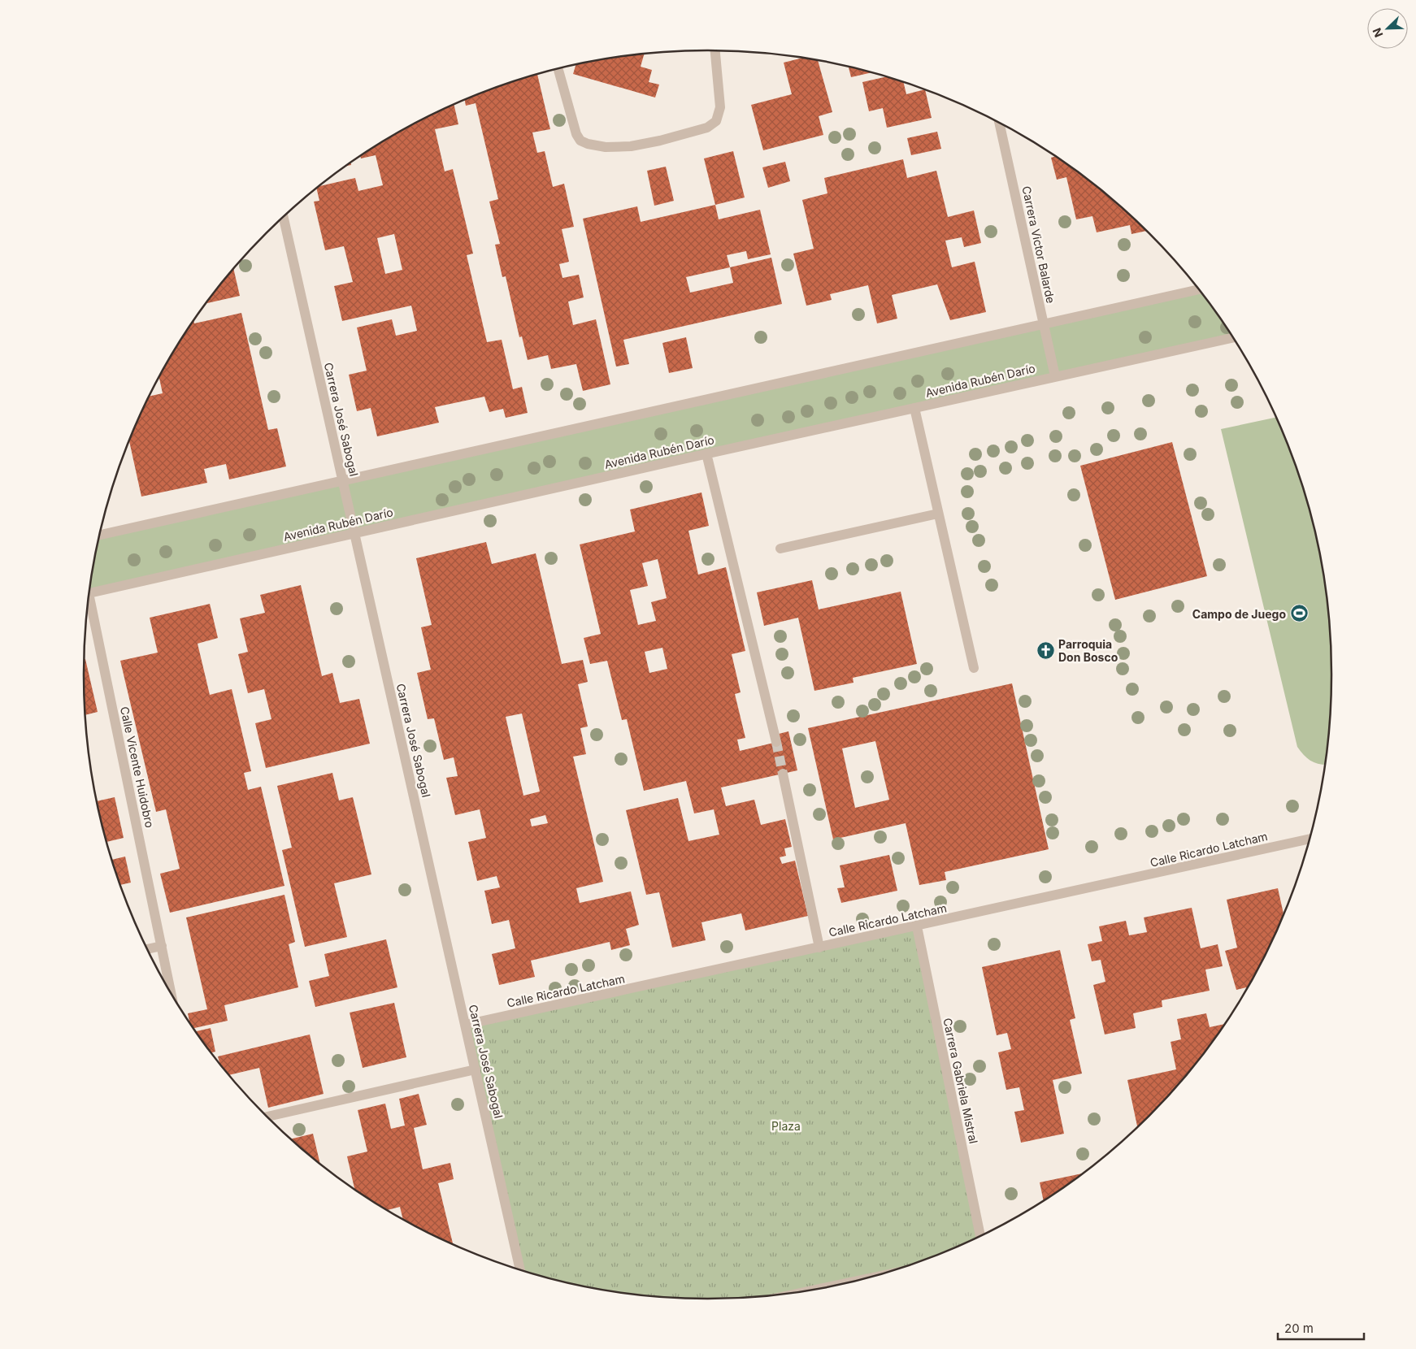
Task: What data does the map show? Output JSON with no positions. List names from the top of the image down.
{
  "streets": {
    "street": [
      "Carrera Victor Balarde",
      "Avenida Rubén Darío",
      "Carrera José Sabogal",
      "Calle Vicente Huidobro",
      "Calle Ricardo Latcham",
      "Carrera Gabriela Mistral"
    ]
  },
  "crossings": [
    ["Carrera Victor Balarde", "Avenida Rubén Darío"],
    ["Avenida Rubén Darío", "Carrera José Sabogal"],
    ["Carrera José Sabogal", "Calle Ricardo Latcham"],
    ["Calle Ricardo Latcham", "Carrera Gabriela Mistral"]
  ],
  "parks": ["Plaza"],
  "places": {
    "sports": ["Campo de Juego"],
    "church": ["Parroquia Don Bosco"]
  },
  "scale_bar": "20 m",
  "north": "bottom left"
}
